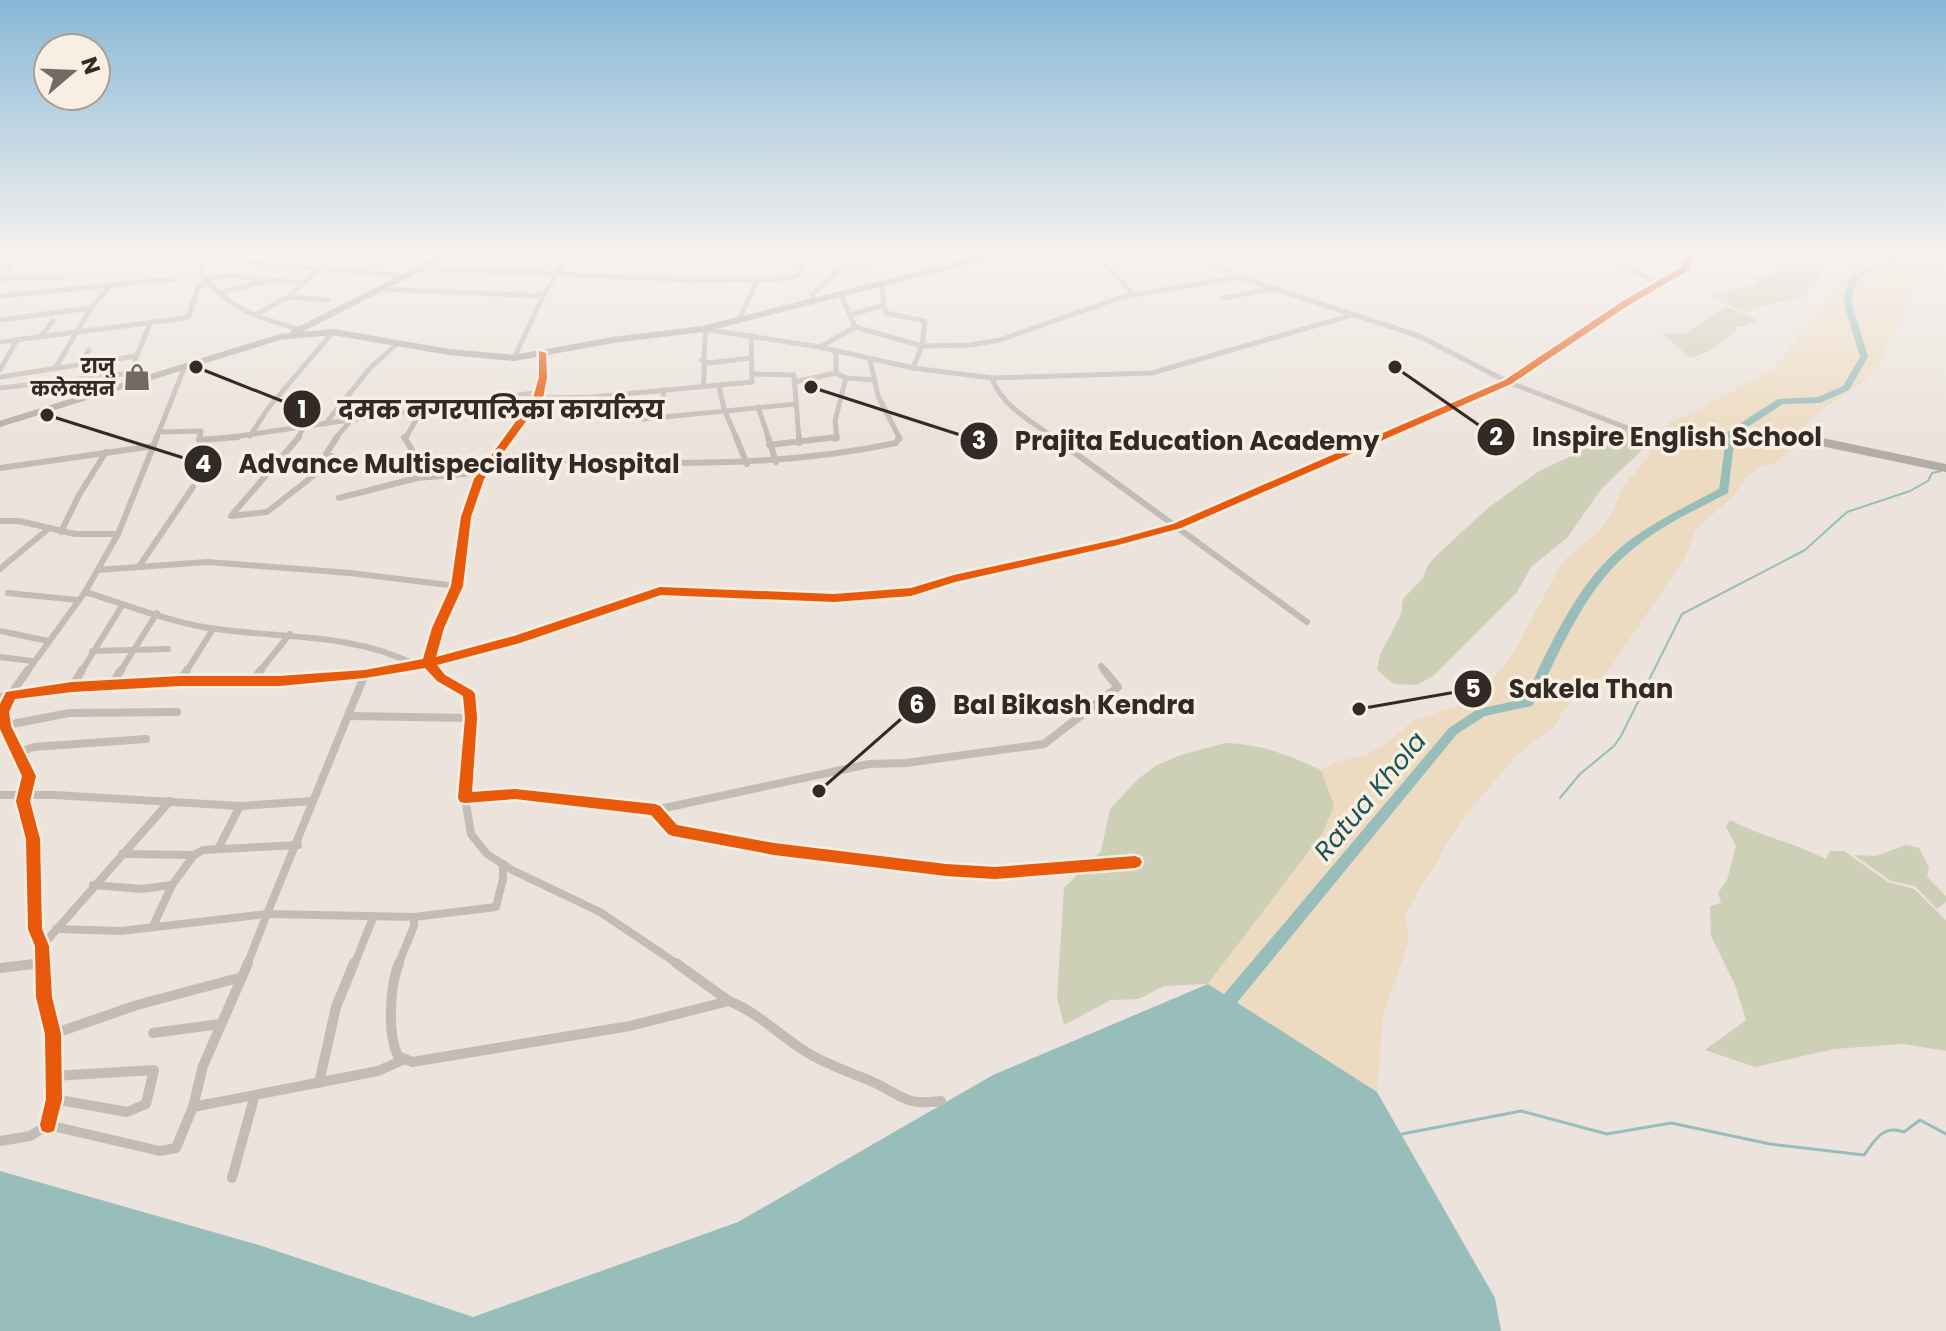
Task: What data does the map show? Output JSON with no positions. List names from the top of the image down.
{
  "water": ["Ratua Khola"],
  "places": {
    "other": [
      "दमक नगरपालिका कार्यालय",
      "Inspire English School",
      "Prajita Education Academy",
      "Advance Multispeciality Hospital",
      "Sakela Than",
      "Bal Bikash Kendra"
    ],
    "shop": ["राजु कलेक्सन"]
  },
  "north": "right"
}
